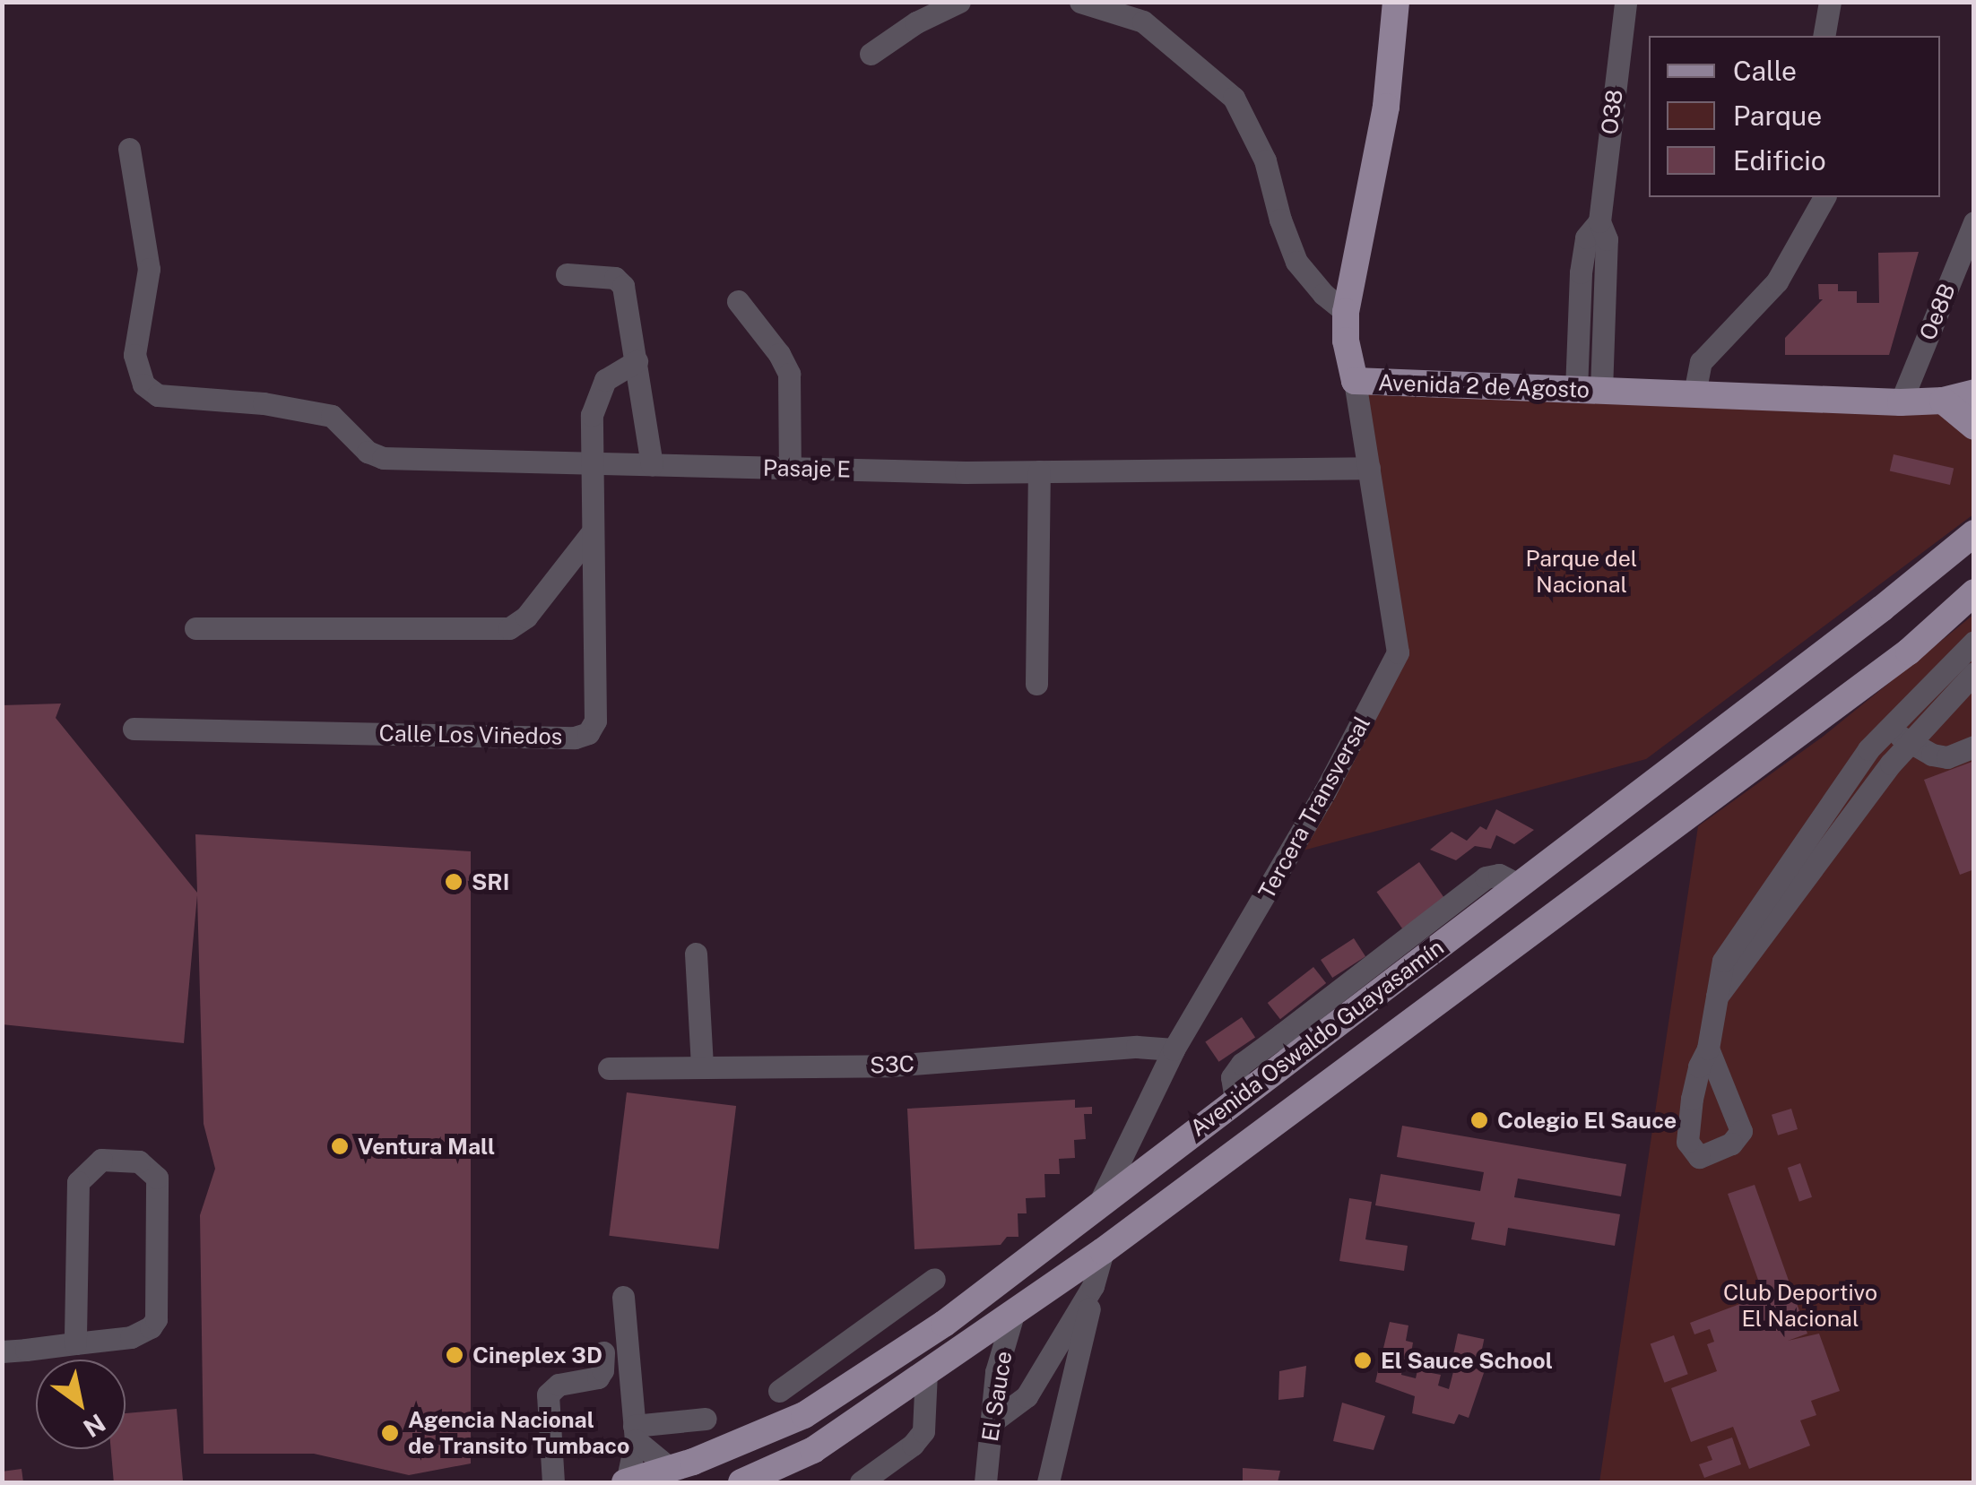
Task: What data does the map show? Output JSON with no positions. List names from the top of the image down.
{
  "streets": {
    "main road": ["Avenida 2 de Agosto", "Avenida Oswaldo Guayasamín"],
    "street": [
      "O38",
      "Oe8B",
      "Pasaje E",
      "Calle Los Viñedos",
      "Tercera Transversal",
      "S3C",
      "El Sauce"
    ]
  },
  "crossings": [
    ["O38", "Avenida 2 de Agosto"],
    ["Oe8B", "Avenida 2 de Agosto"],
    ["Avenida 2 de Agosto", "Tercera Transversal"],
    ["Pasaje E", "Calle Los Viñedos"],
    ["Pasaje E", "Tercera Transversal"],
    ["Tercera Transversal", "Avenida Oswaldo Guayasamín"],
    ["Tercera Transversal", "S3C"],
    ["Avenida Oswaldo Guayasamín", "El Sauce"]
  ],
  "parks": ["Parque del Nacional", "Club Deportivo El Nacional"],
  "places": [
    "SRI",
    "Colegio El Sauce",
    "Ventura Mall",
    "Cineplex 3D",
    "El Sauce School",
    "Agencia Nacional de Transito Tumbaco"
  ],
  "legend": ["Calle", "Parque", "Edificio"],
  "north": "bottom right"
}
